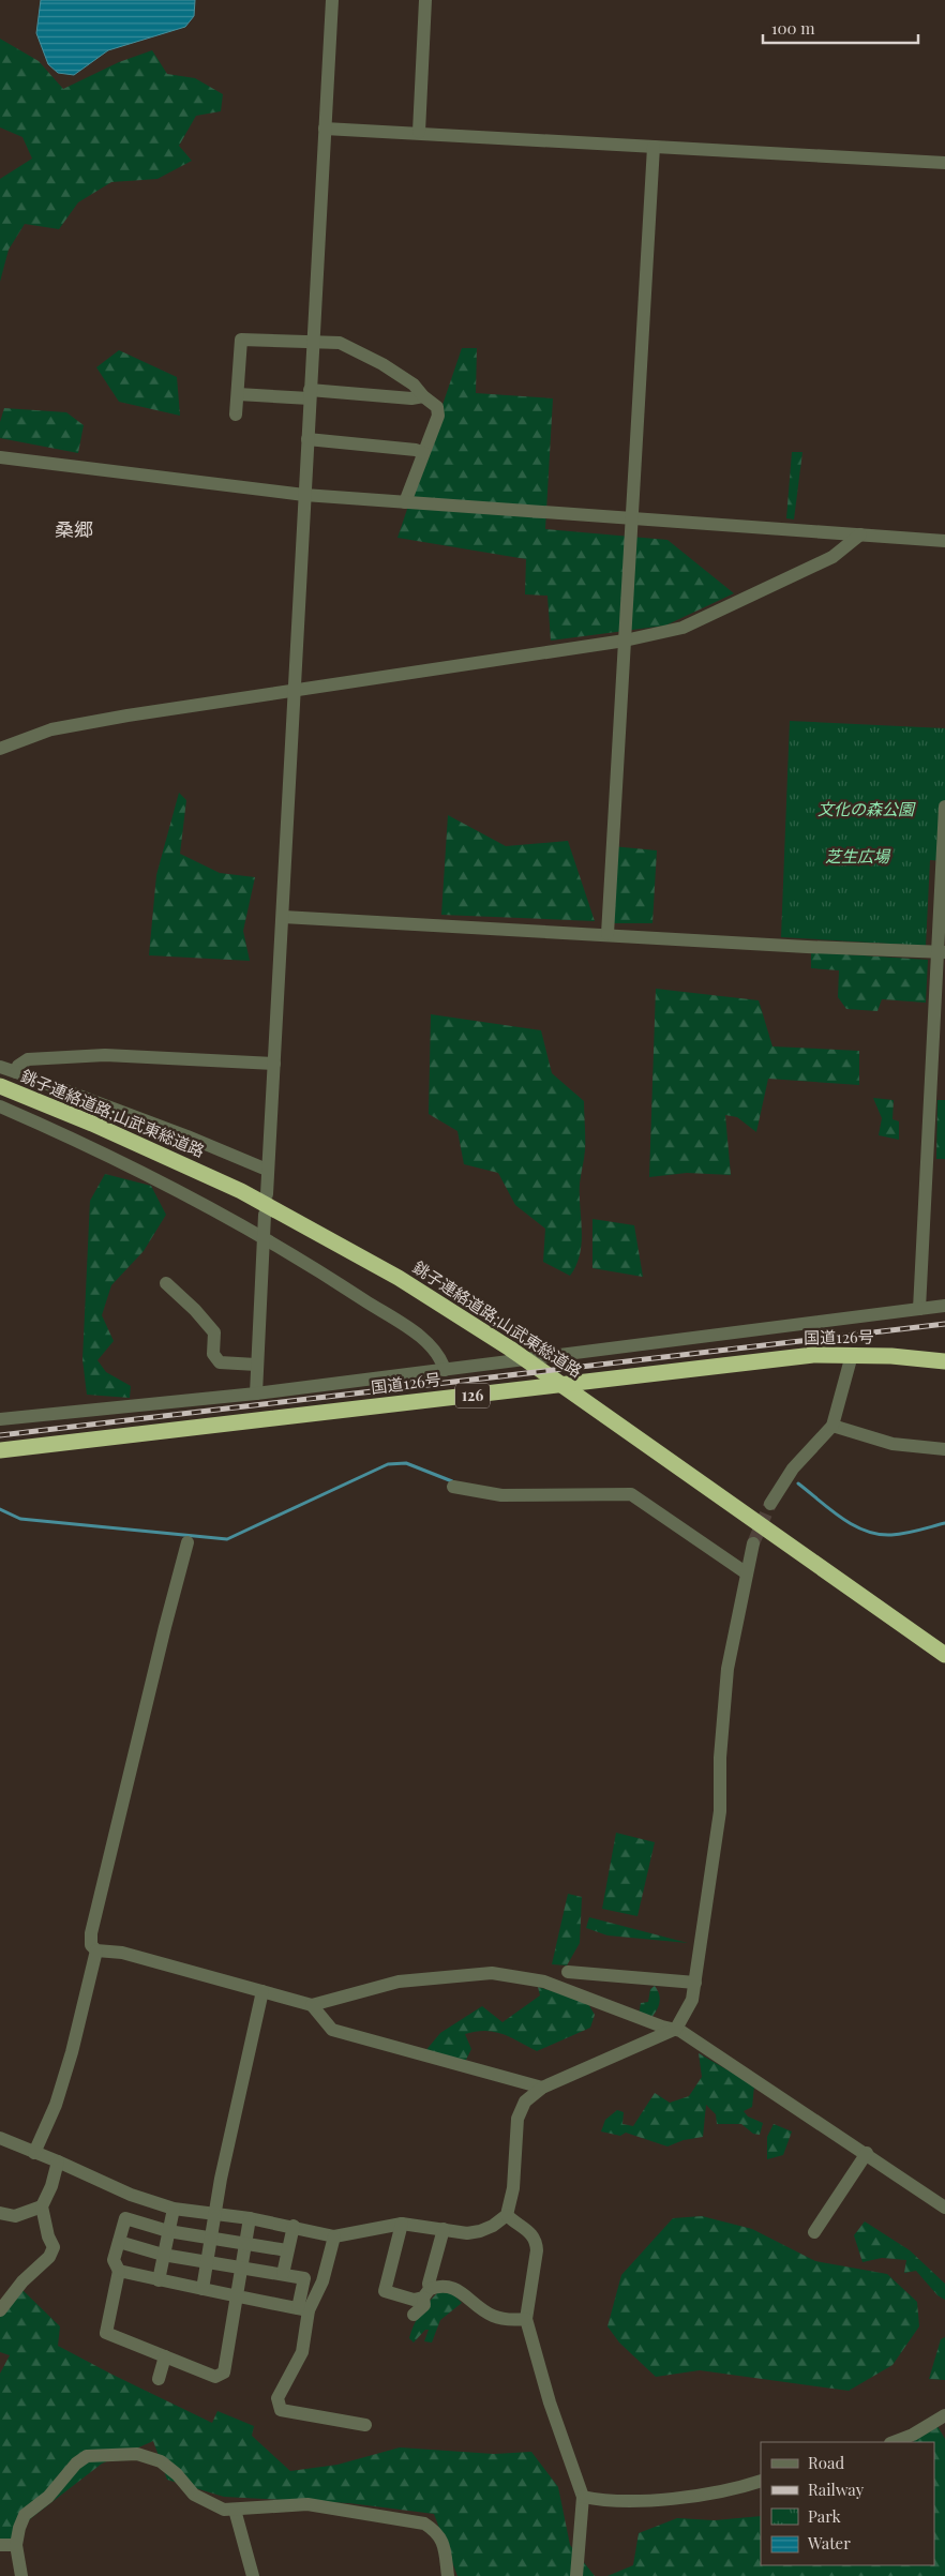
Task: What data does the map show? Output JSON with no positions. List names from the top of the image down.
{
  "streets": {
    "highway": ["銚子連絡道路;山武東総道路", "国道126号", "126"]
  },
  "districts": ["桑郷"],
  "parks": ["文化の森公園", "芝生広場"],
  "legend": [
    "Road",
    "Railway",
    "Park",
    "Water"
  ],
  "scale_bar": "100 m"
}
